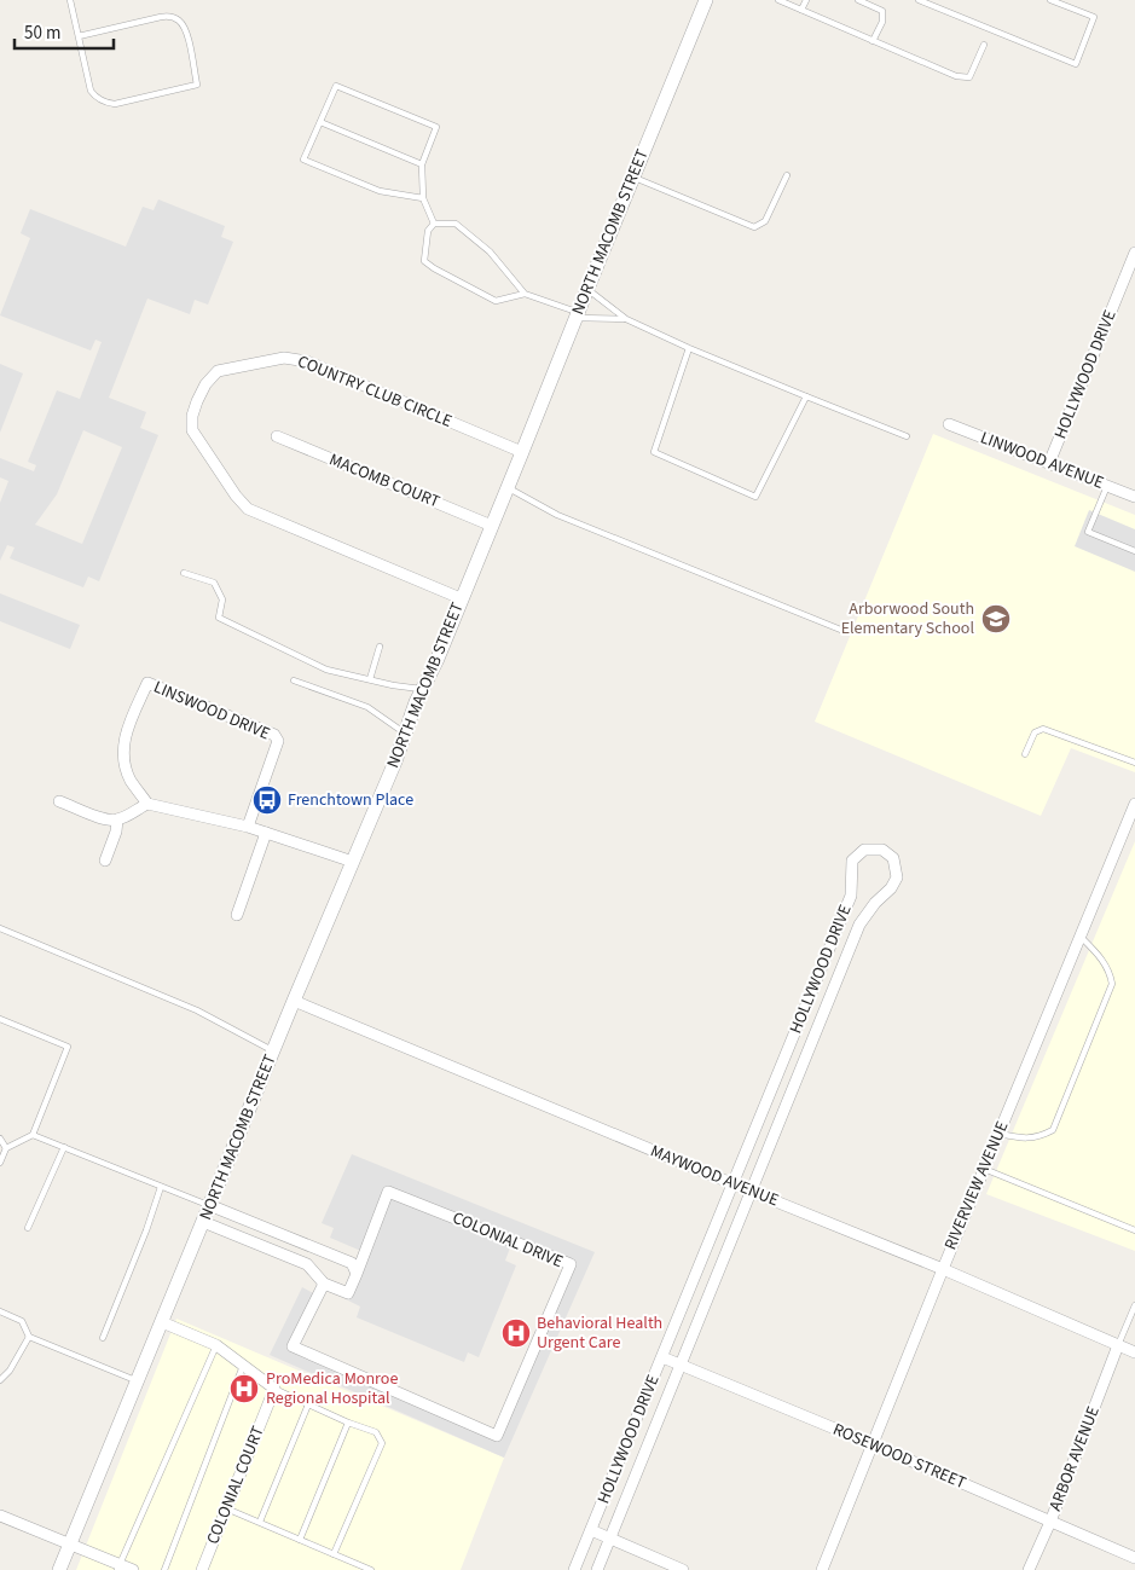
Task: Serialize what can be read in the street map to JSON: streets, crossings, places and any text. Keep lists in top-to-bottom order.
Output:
{
  "streets": {
    "street": [
      "NORTH MACOMB STREET",
      "HOLLYWOOD DRIVE",
      "COUNTRY CLUB CIRCLE",
      "LINWOOD AVENUE",
      "MACOMB COURT",
      "LINSWOOD DRIVE",
      "MAYWOOD AVENUE",
      "RIVERVIEW AVENUE",
      "COLONIAL DRIVE",
      "ROSEWOOD STREET",
      "ARBOR AVENUE",
      "COLONIAL COURT"
    ]
  },
  "crossings": [
    ["NORTH MACOMB STREET", "COUNTRY CLUB CIRCLE"],
    ["NORTH MACOMB STREET", "MACOMB COURT"],
    ["NORTH MACOMB STREET", "MAYWOOD AVENUE"],
    ["HOLLYWOOD DRIVE", "LINWOOD AVENUE"],
    ["HOLLYWOOD DRIVE", "MAYWOOD AVENUE"],
    ["HOLLYWOOD DRIVE", "ROSEWOOD STREET"],
    ["MAYWOOD AVENUE", "RIVERVIEW AVENUE"],
    ["MAYWOOD AVENUE", "ARBOR AVENUE"],
    ["RIVERVIEW AVENUE", "ROSEWOOD STREET"],
    ["ROSEWOOD STREET", "ARBOR AVENUE"]
  ],
  "places": {
    "school or university": ["Arborwood South Elementary School"],
    "bus stop": ["Frenchtown Place"],
    "hospital": ["Behavioral Health Urgent Care", "ProMedica Monroe Regional Hospital"]
  },
  "scale_bar": "50 m"
}
